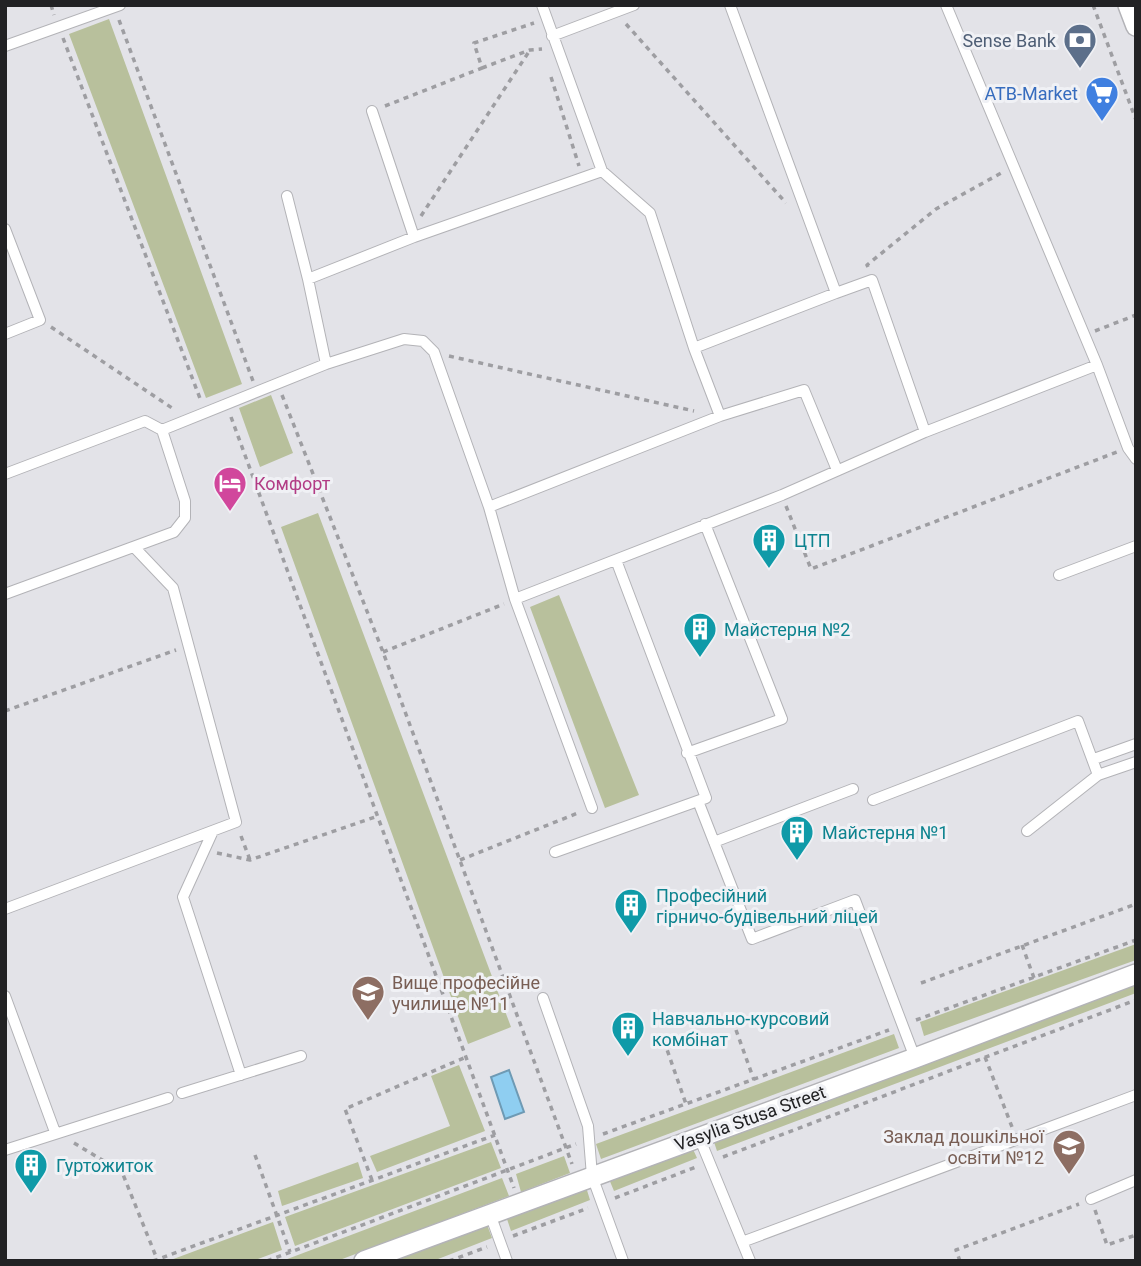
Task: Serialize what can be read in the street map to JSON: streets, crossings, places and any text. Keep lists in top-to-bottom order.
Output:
{
  "streets": {
    "street": ["Vasylia Stusa Street"]
  },
  "places": {
    "bank": ["Sense Bank"],
    "supermarket": ["ATB-Market"],
    "hotel": ["Комфорт"],
    "building": [
      "ЦТП",
      "Майстерня №2",
      "Майстерня №1",
      "Професійний гірничо-будівельний ліцей",
      "Навчально-курсовий комбінат",
      "Гуртожиток"
    ],
    "school or university": ["Вище професійне училище №11", "Заклад дошкільної освіти №12"]
  }
}
